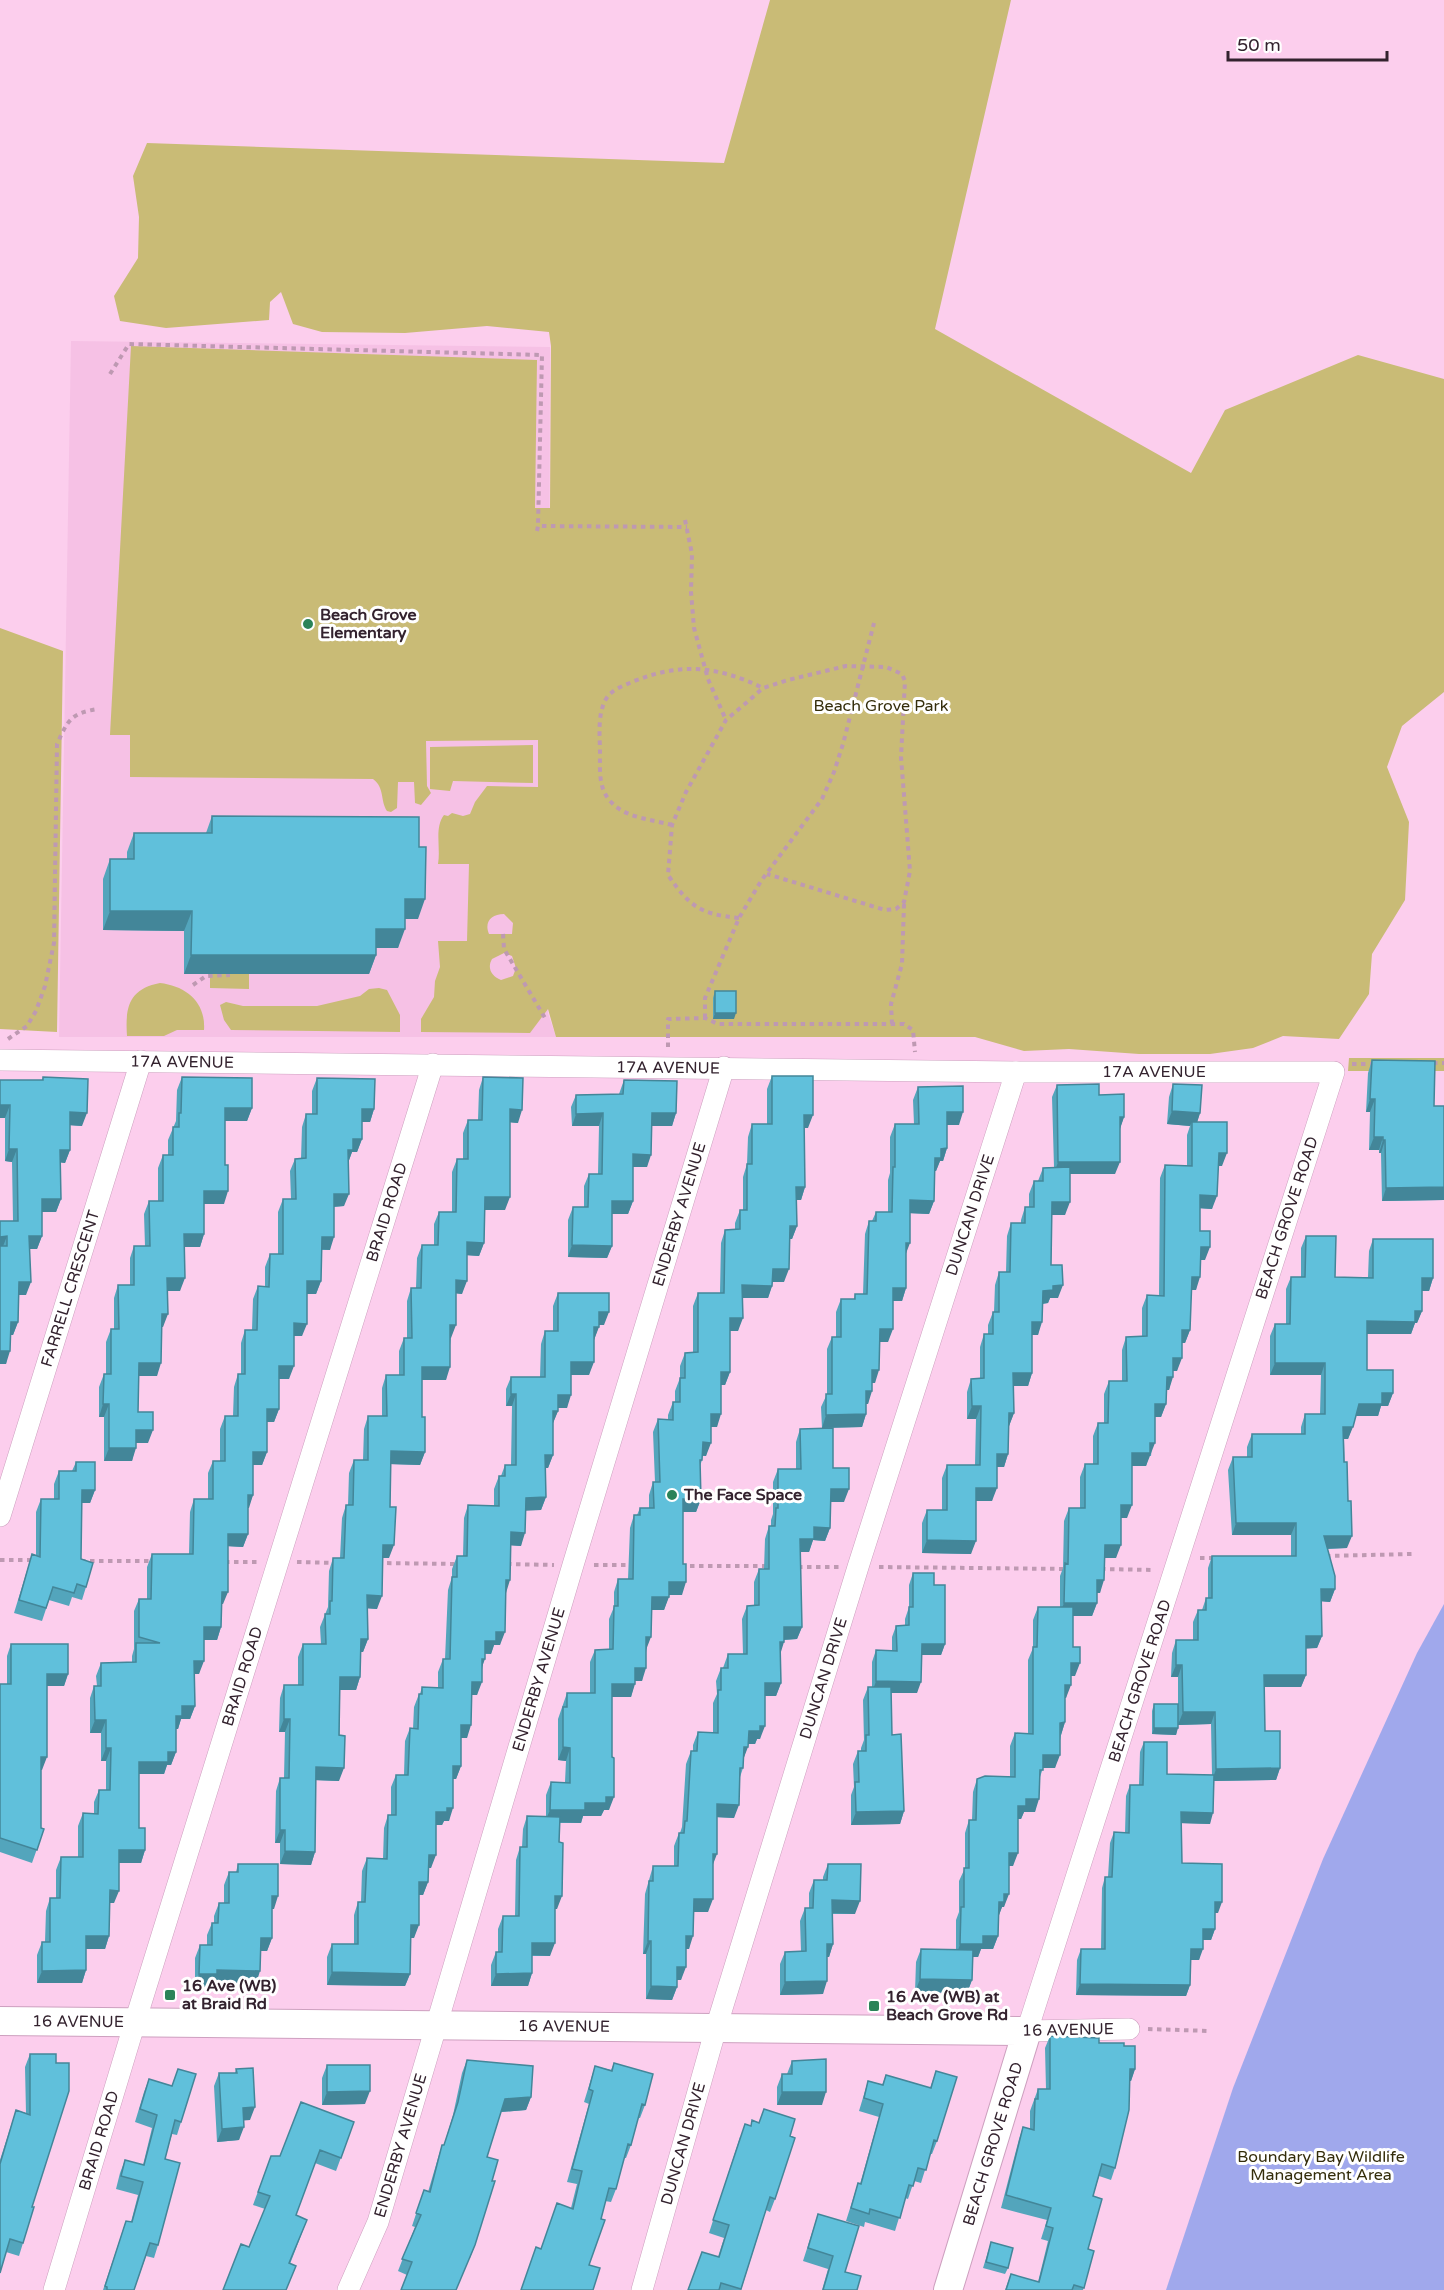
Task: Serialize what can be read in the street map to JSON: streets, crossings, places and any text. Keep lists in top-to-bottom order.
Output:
{
  "streets": {
    "street": [
      "17A AVENUE",
      "BRAID ROAD",
      "ENDERBY AVENUE",
      "DUNCAN DRIVE",
      "BEACH GROVE ROAD",
      "FARRELL CRESCENT",
      "16 AVENUE"
    ]
  },
  "crossings": [
    ["17A AVENUE", "BRAID ROAD"],
    ["17A AVENUE", "ENDERBY AVENUE"],
    ["17A AVENUE", "DUNCAN DRIVE"],
    ["17A AVENUE", "BEACH GROVE ROAD"],
    ["17A AVENUE", "FARRELL CRESCENT"],
    ["BRAID ROAD", "16 AVENUE"],
    ["ENDERBY AVENUE", "16 AVENUE"],
    ["DUNCAN DRIVE", "16 AVENUE"],
    ["BEACH GROVE ROAD", "16 AVENUE"]
  ],
  "parks": ["Beach Grove Park", "Boundary Bay Wildlife Management Area"],
  "places": {
    "other": ["Beach Grove Elementary", "The Face Space"],
    "transit": ["16 Ave (WB) at Braid Rd", "16 Ave (WB) at Beach Grove Rd"]
  },
  "scale_bar": "50 m"
}
